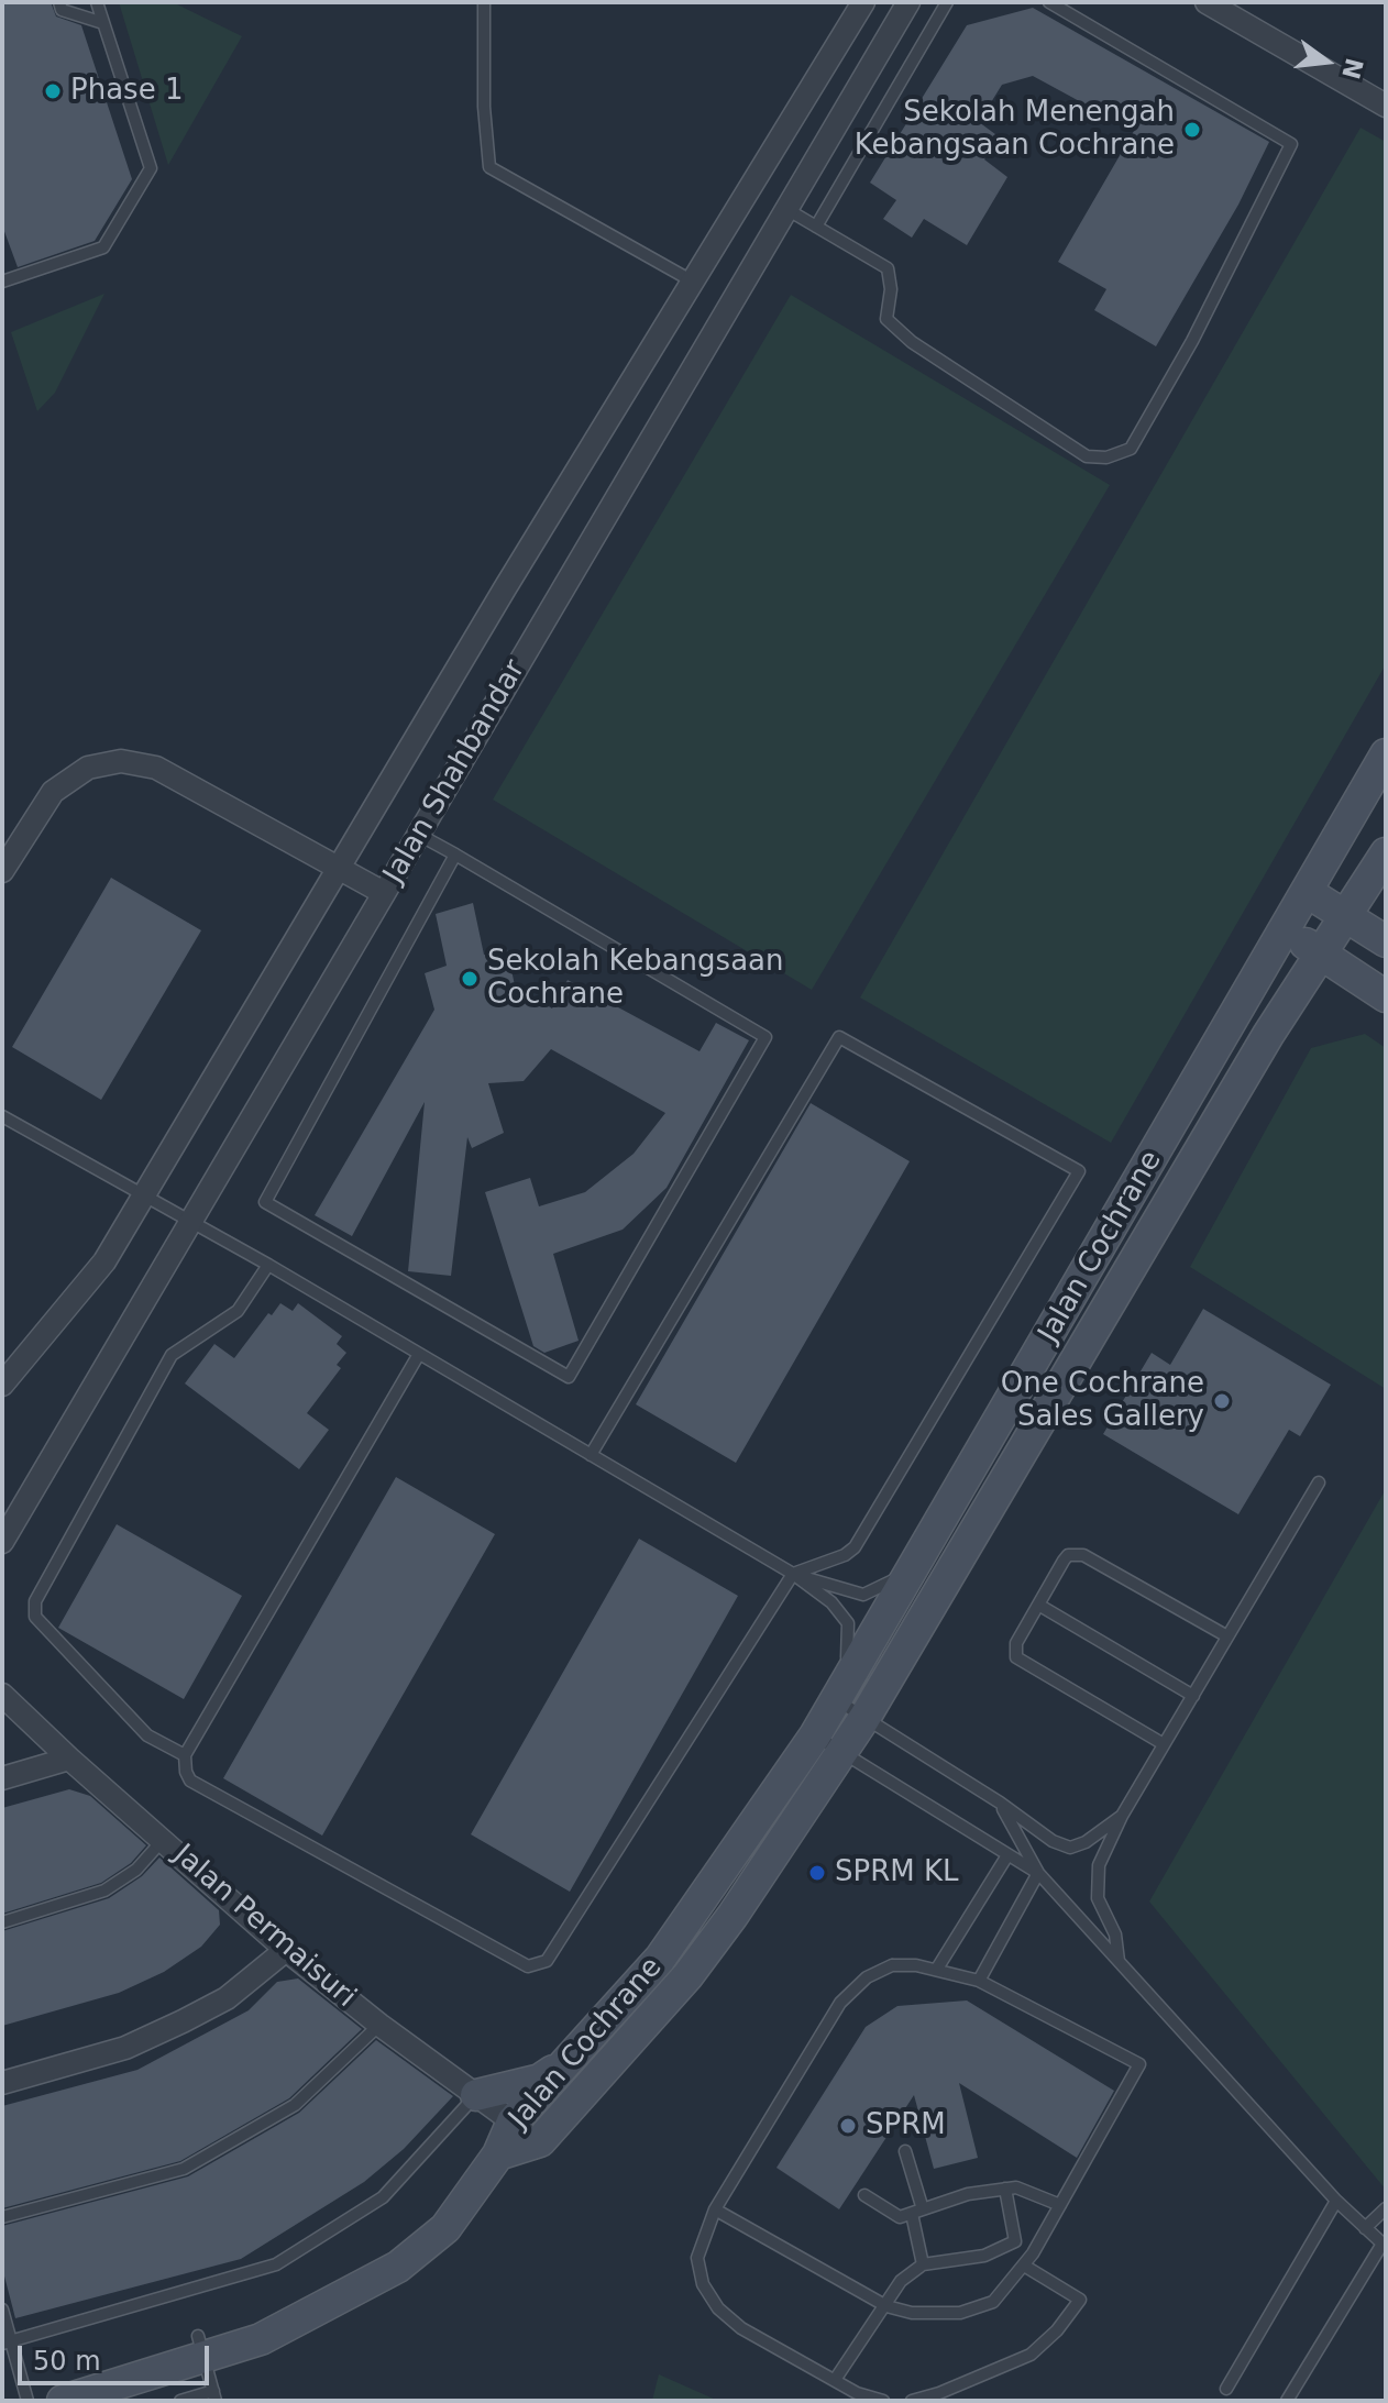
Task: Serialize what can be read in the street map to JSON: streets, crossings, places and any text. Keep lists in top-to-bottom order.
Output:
{
  "streets": {
    "street": ["Jalan Shahbandar", "Jalan Cochrane", "Jalan Permaisuri"]
  },
  "crossings": [
    ["Jalan Cochrane", "Jalan Permaisuri"]
  ],
  "places": [
    "Phase 1",
    "Sekolah Menengah Kebangsaan Cochrane",
    "Sekolah Kebangsaan Cochrane",
    "One Cochrane Sales Gallery",
    "SPRM KL",
    "SPRM"
  ],
  "scale_bar": "50 m",
  "north": "right"
}
